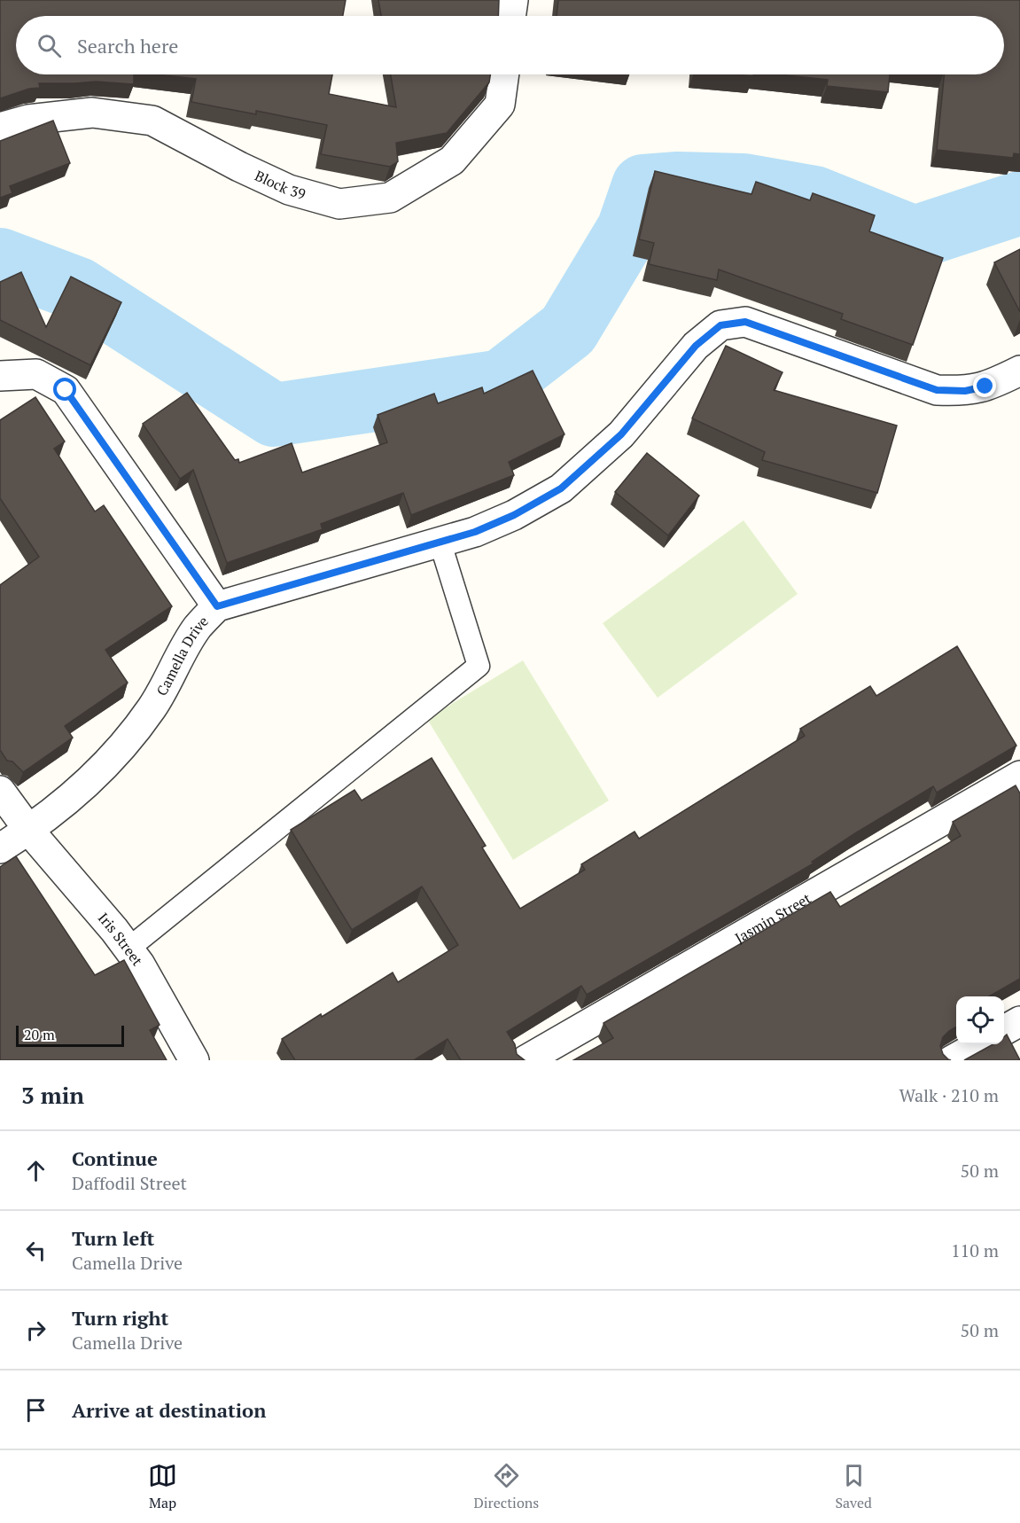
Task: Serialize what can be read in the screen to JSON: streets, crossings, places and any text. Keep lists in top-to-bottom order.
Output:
{
  "streets": {
    "street": [
      "Block 39",
      "Camella Drive",
      "Jasmin Street",
      "Iris Street"
    ]
  },
  "crossings": [
    ["Camella Drive", "Iris Street"]
  ],
  "scale_bar": "20 m",
  "page": {
    "search": "Search here",
    "scale": "20 m",
    "heading": ["3 min", "Walk · 210 m"],
    "list": [
      ["Continue", "Daffodil Street", "50 m"],
      ["Turn left", "Camella Drive", "110 m"],
      ["Turn right", "Camella Drive", "50 m"],
      "Arrive at destination"
    ],
    "nav": ["Map", "Directions", "Saved"]
  }
}
